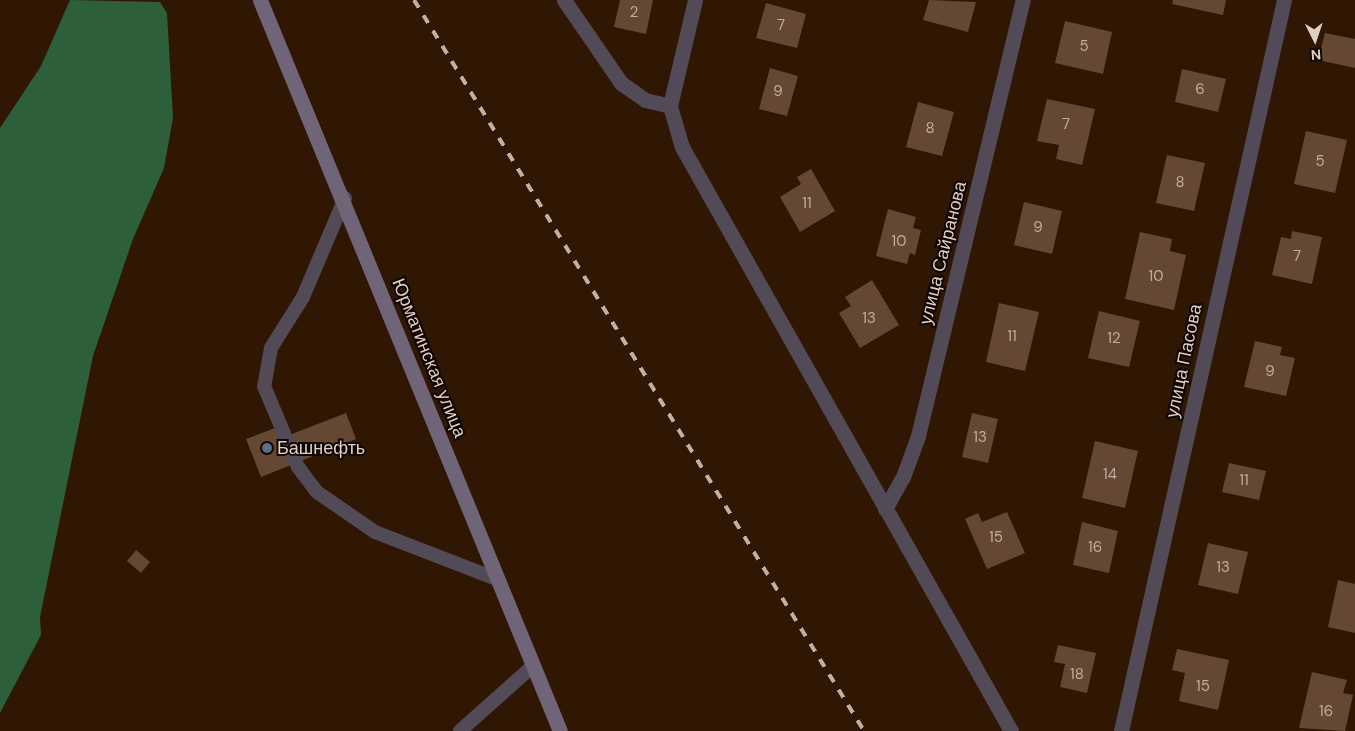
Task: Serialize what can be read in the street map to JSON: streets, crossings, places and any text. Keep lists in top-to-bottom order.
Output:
{
  "streets": {
    "main road": ["Юрматинская улица"],
    "street": ["улица Сайранова", "улица Пасова"]
  },
  "places": ["Башнефть"],
  "house_numbers": [
    "2",
    "7",
    "5",
    "6",
    "9",
    "7",
    "8",
    "5",
    "8",
    "11",
    "9",
    "10",
    "7",
    "10",
    "13",
    "11",
    "12",
    "9",
    "13",
    "14",
    "11",
    "15",
    "16",
    "13",
    "18",
    "15",
    "16"
  ],
  "north": "bottom"
}
